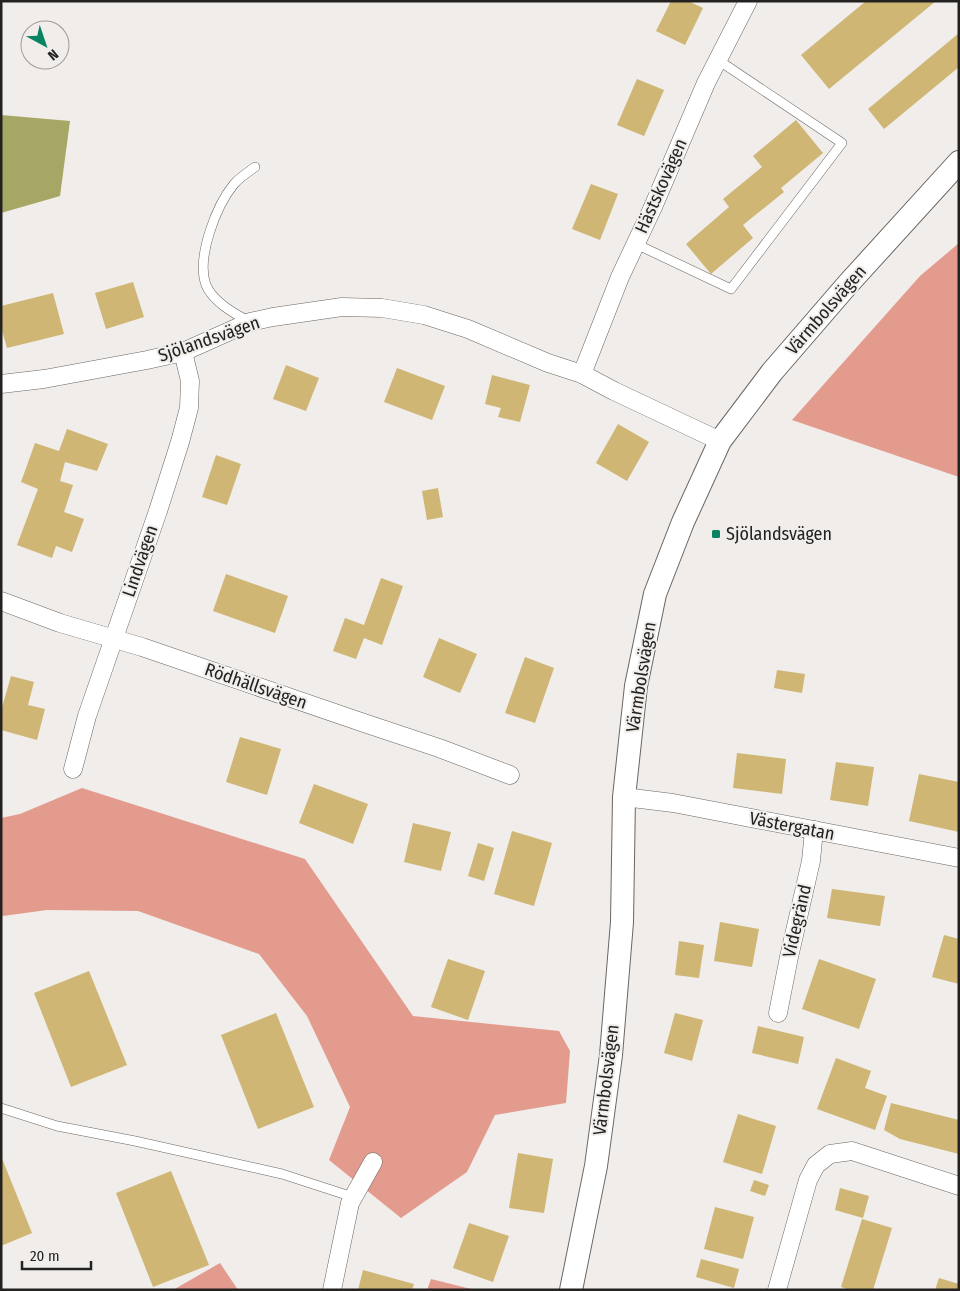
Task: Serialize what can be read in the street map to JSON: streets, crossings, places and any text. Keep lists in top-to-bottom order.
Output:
{
  "streets": {
    "street": [
      "Hästskovägen",
      "Värmbolsvägen",
      "Sjölandsvägen",
      "Lindvägen",
      "Rödhällsvägen",
      "Västergatan",
      "Videgränd"
    ]
  },
  "crossings": [
    ["Hästskovägen", "Sjölandsvägen"],
    ["Värmbolsvägen", "Sjölandsvägen"],
    ["Värmbolsvägen", "Västergatan"],
    ["Sjölandsvägen", "Lindvägen"],
    ["Lindvägen", "Rödhällsvägen"],
    ["Västergatan", "Videgränd"]
  ],
  "places": {
    "transit": ["Sjölandsvägen"]
  },
  "scale_bar": "20 m",
  "north": "bottom right"
}
